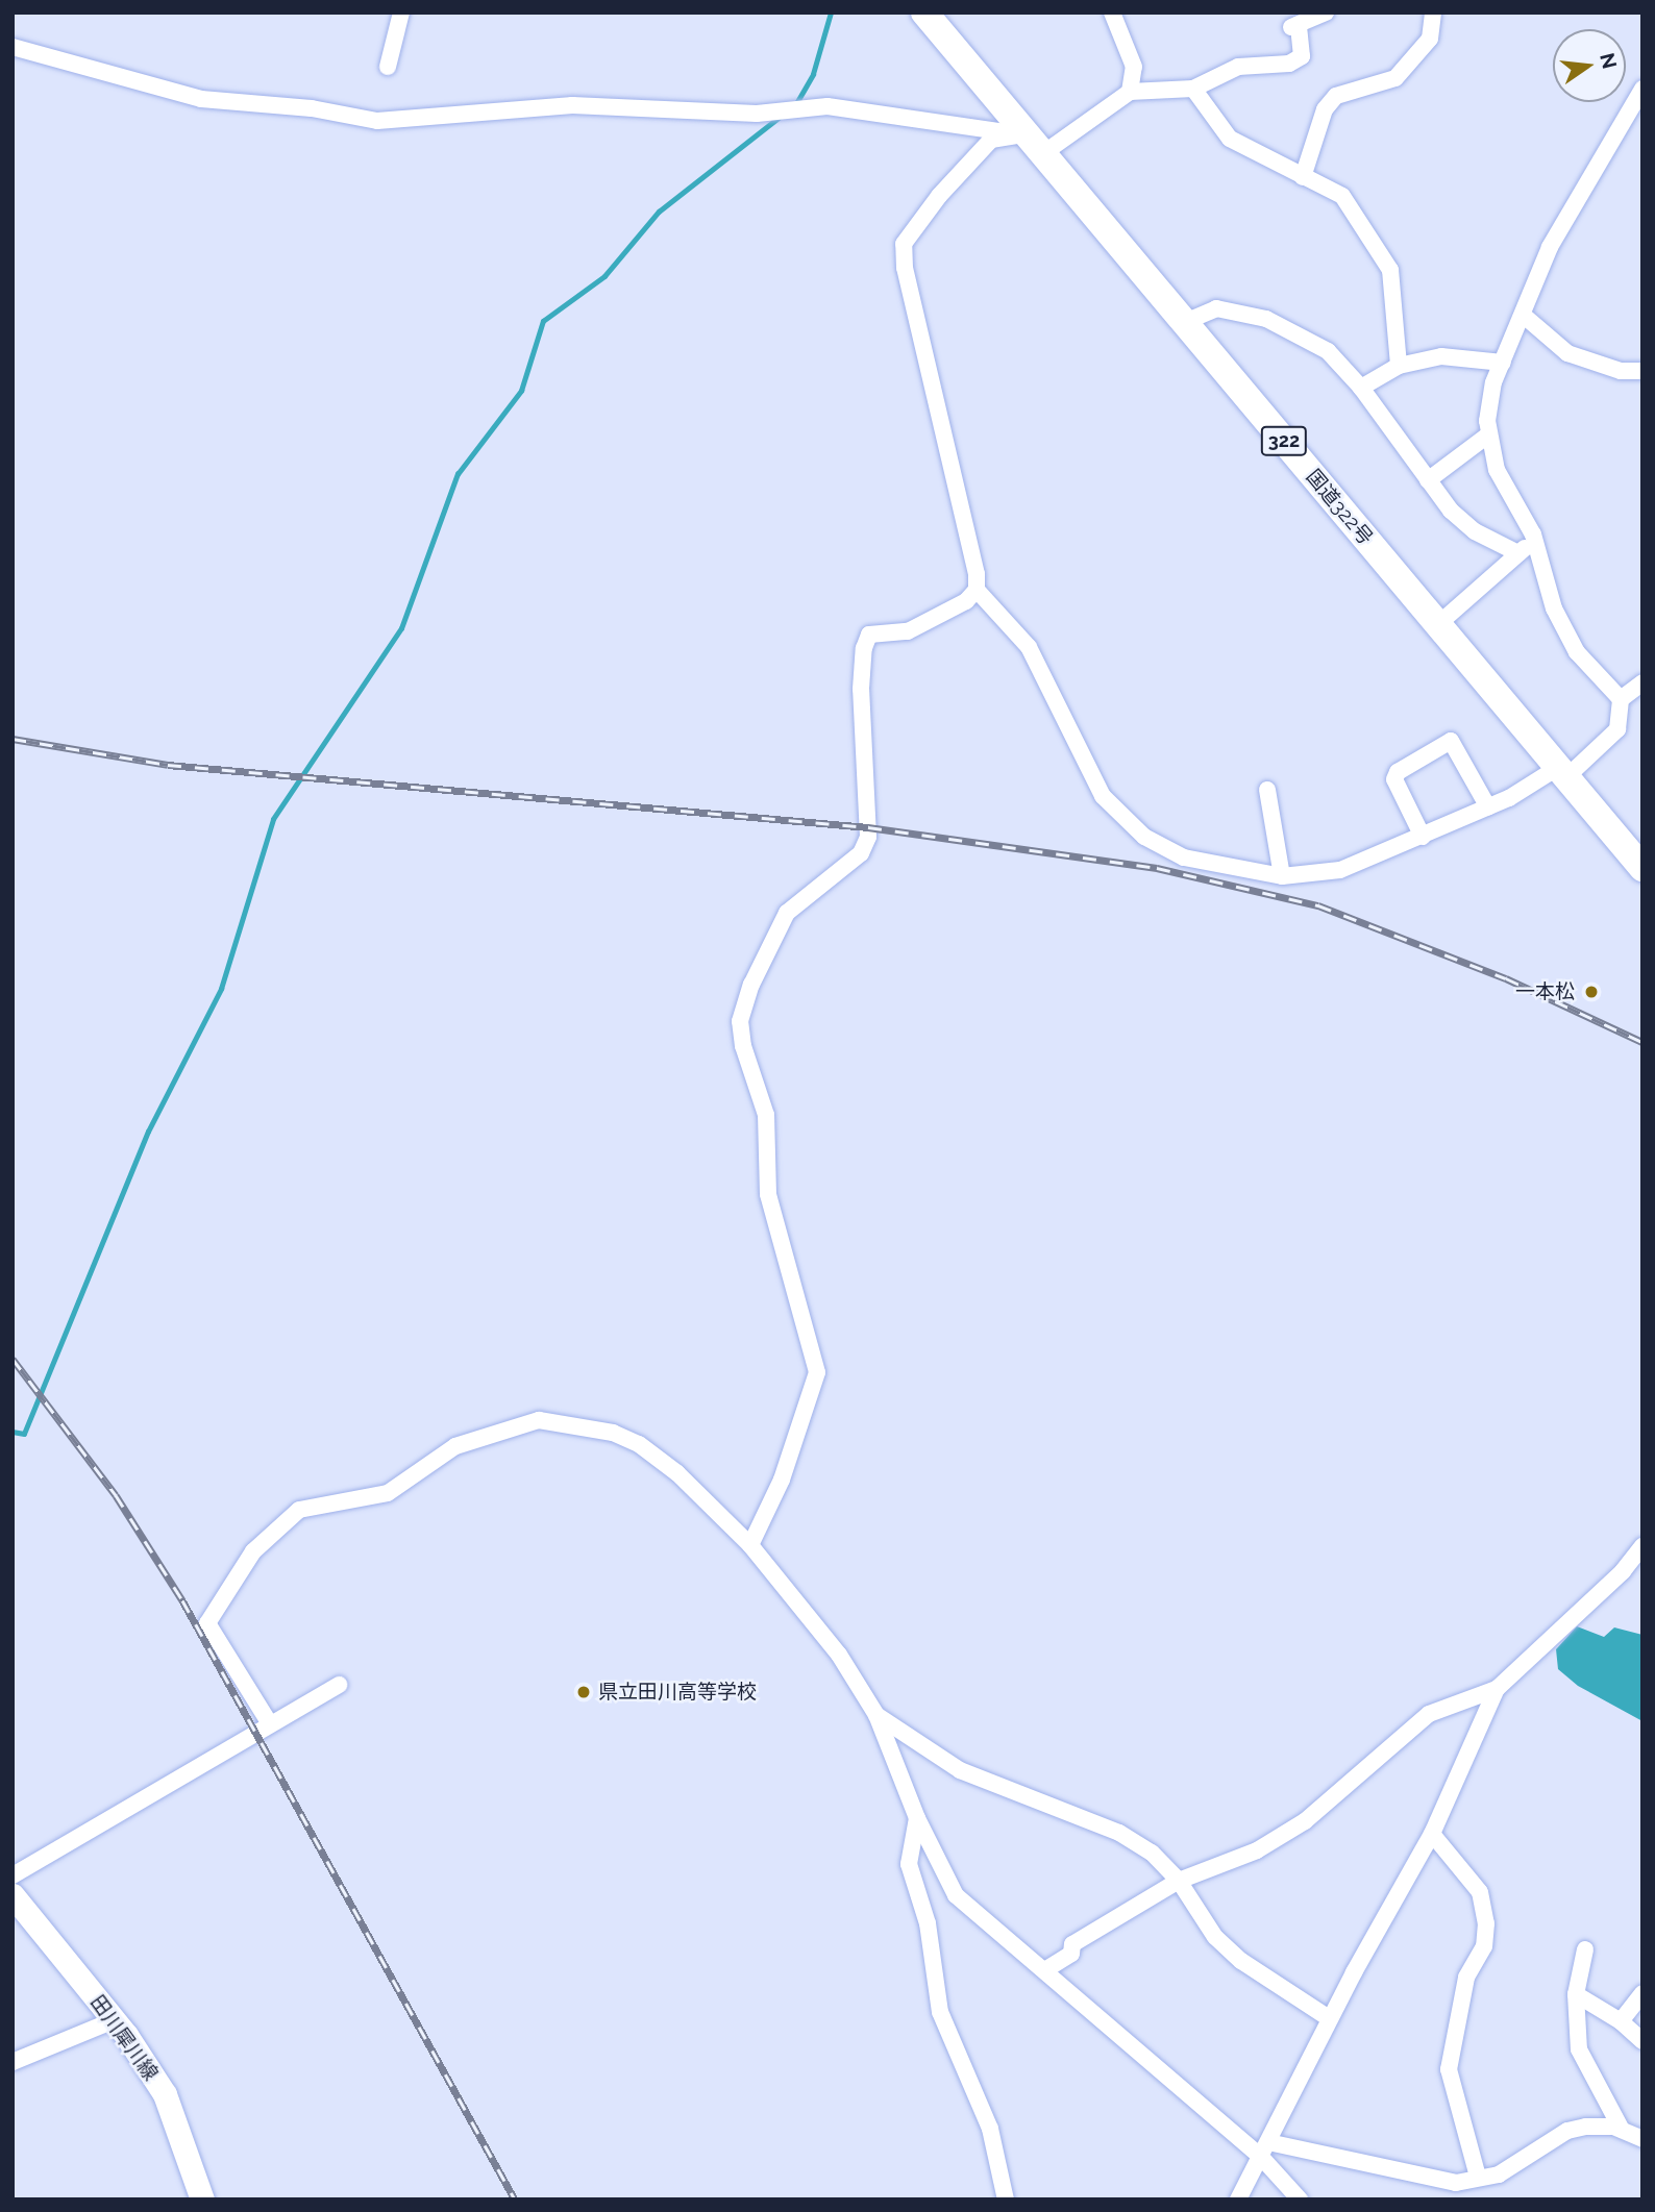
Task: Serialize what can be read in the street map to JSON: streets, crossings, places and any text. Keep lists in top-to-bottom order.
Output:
{
  "streets": {
    "highway": ["322", "国道322号"],
    "main road": ["田川犀川線"]
  },
  "places": ["一本松", "県立田川高等学校"],
  "north": "right"
}
